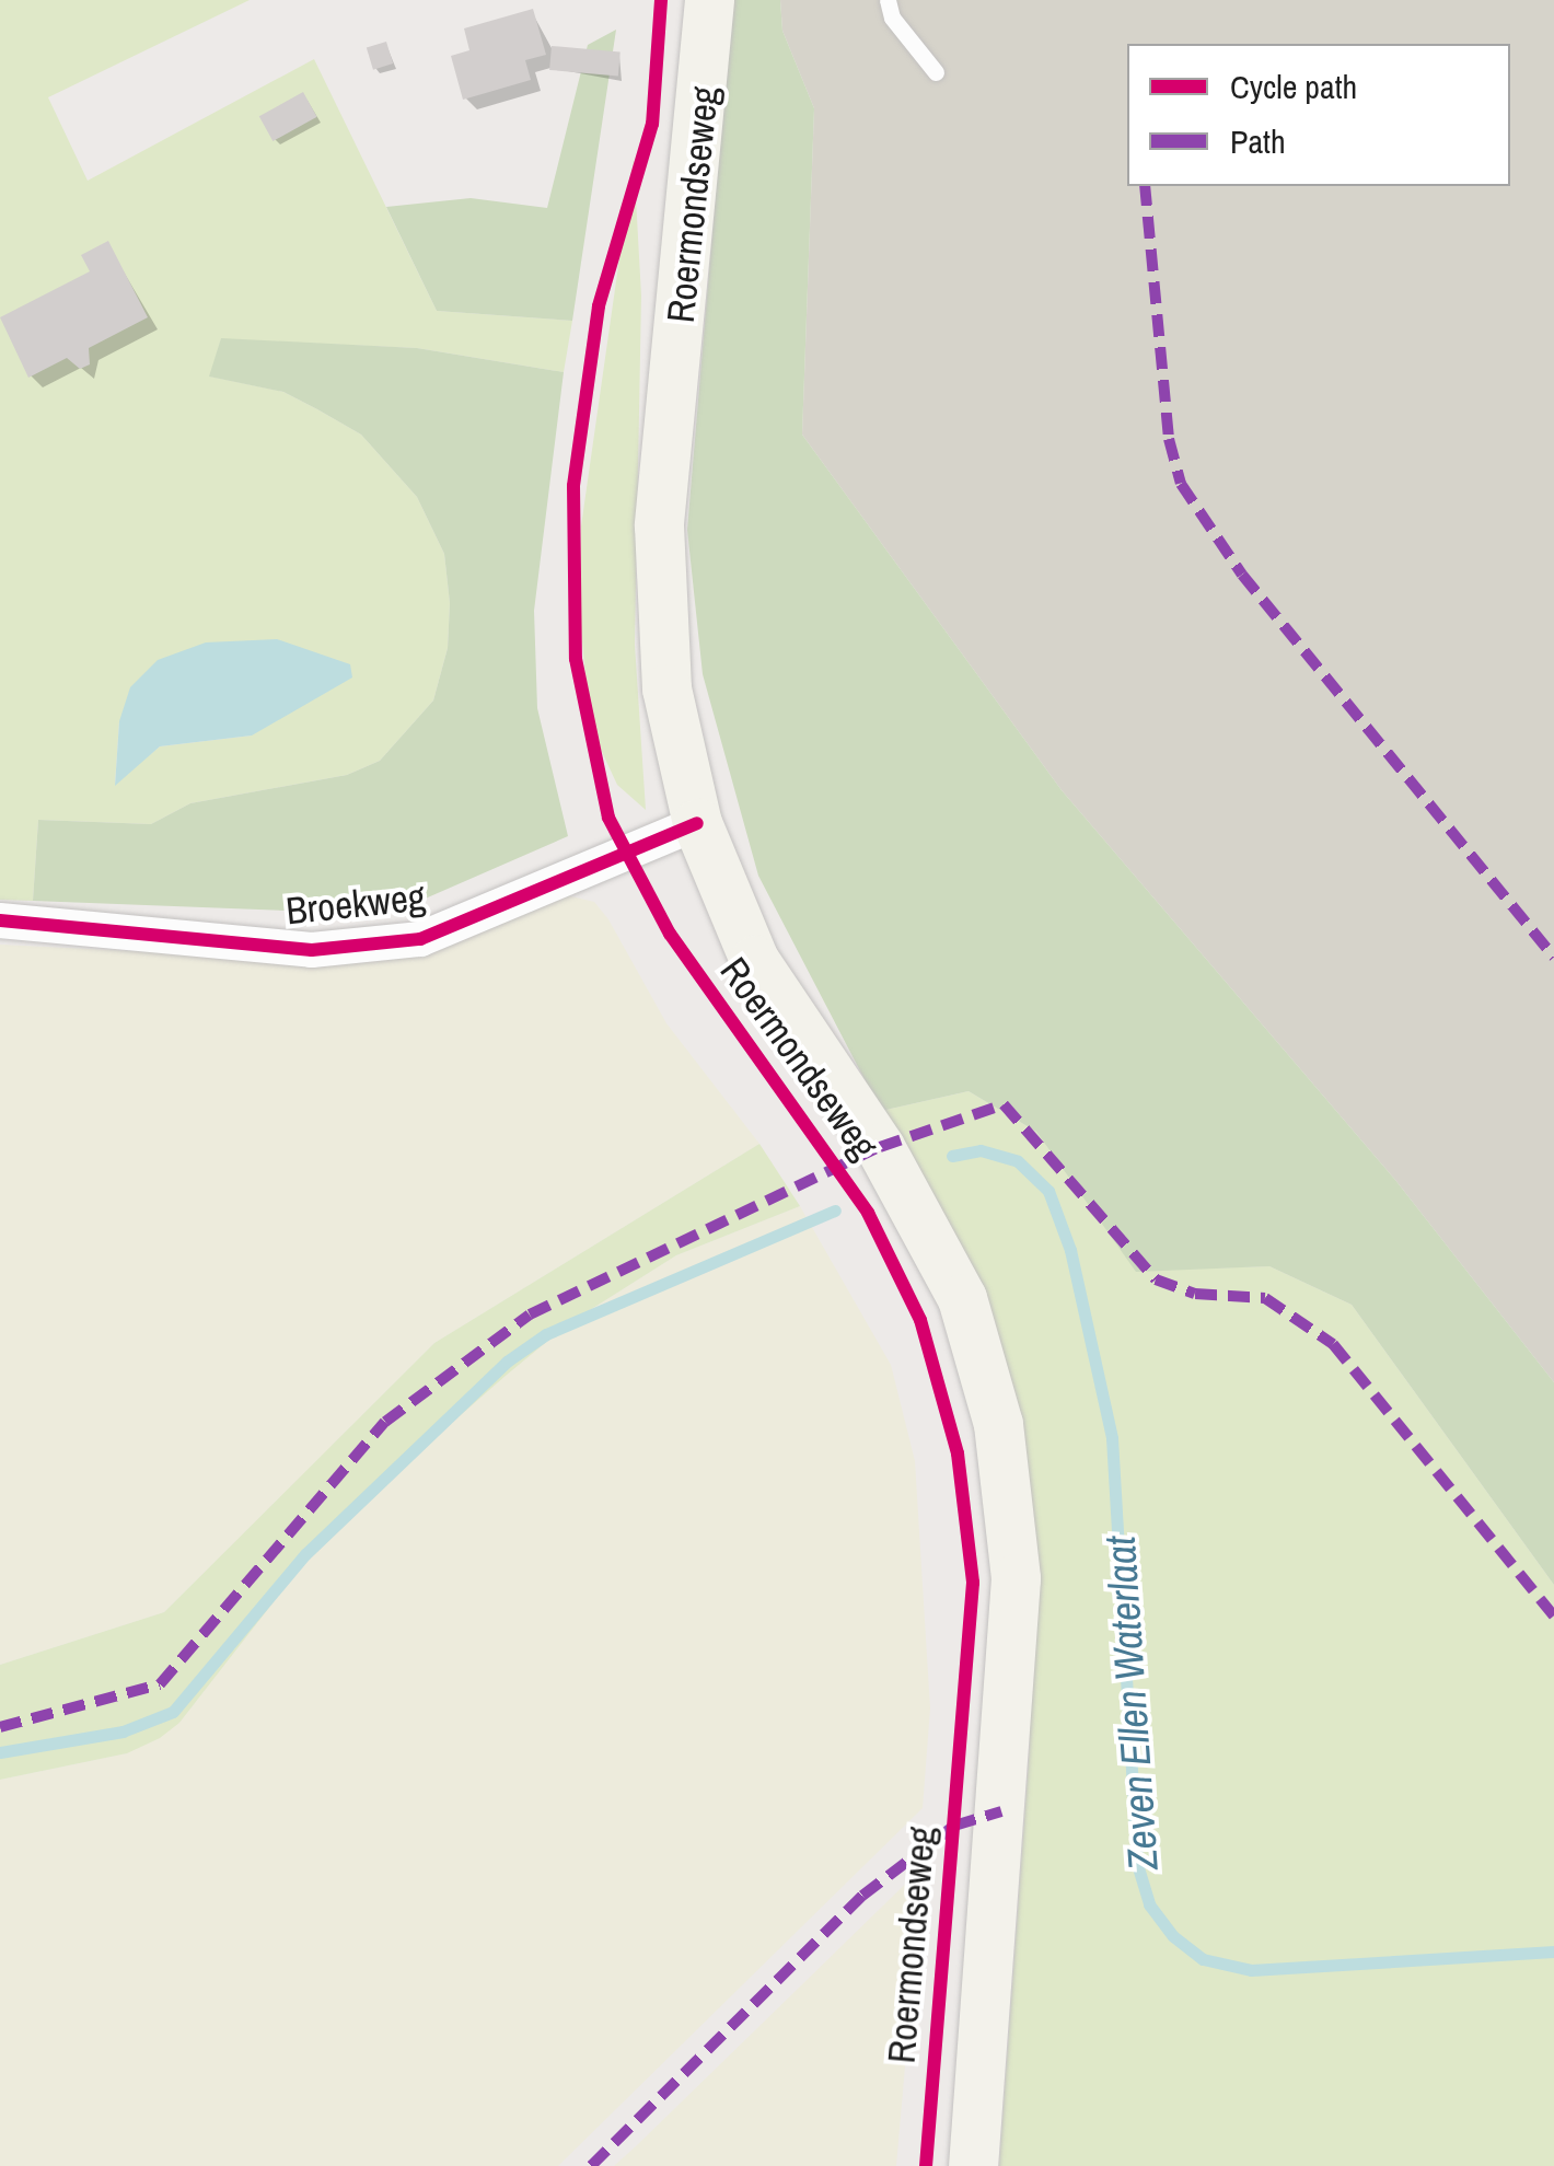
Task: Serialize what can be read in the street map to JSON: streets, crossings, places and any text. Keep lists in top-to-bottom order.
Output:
{
  "streets": {
    "main road": ["Roermondseweg"],
    "street": ["Broekweg"]
  },
  "crossings": [
    ["Roermondseweg", "Broekweg"]
  ],
  "water": ["Zeven Ellen Waterlaat"],
  "legend": ["Cycle path", "Path"]
}
